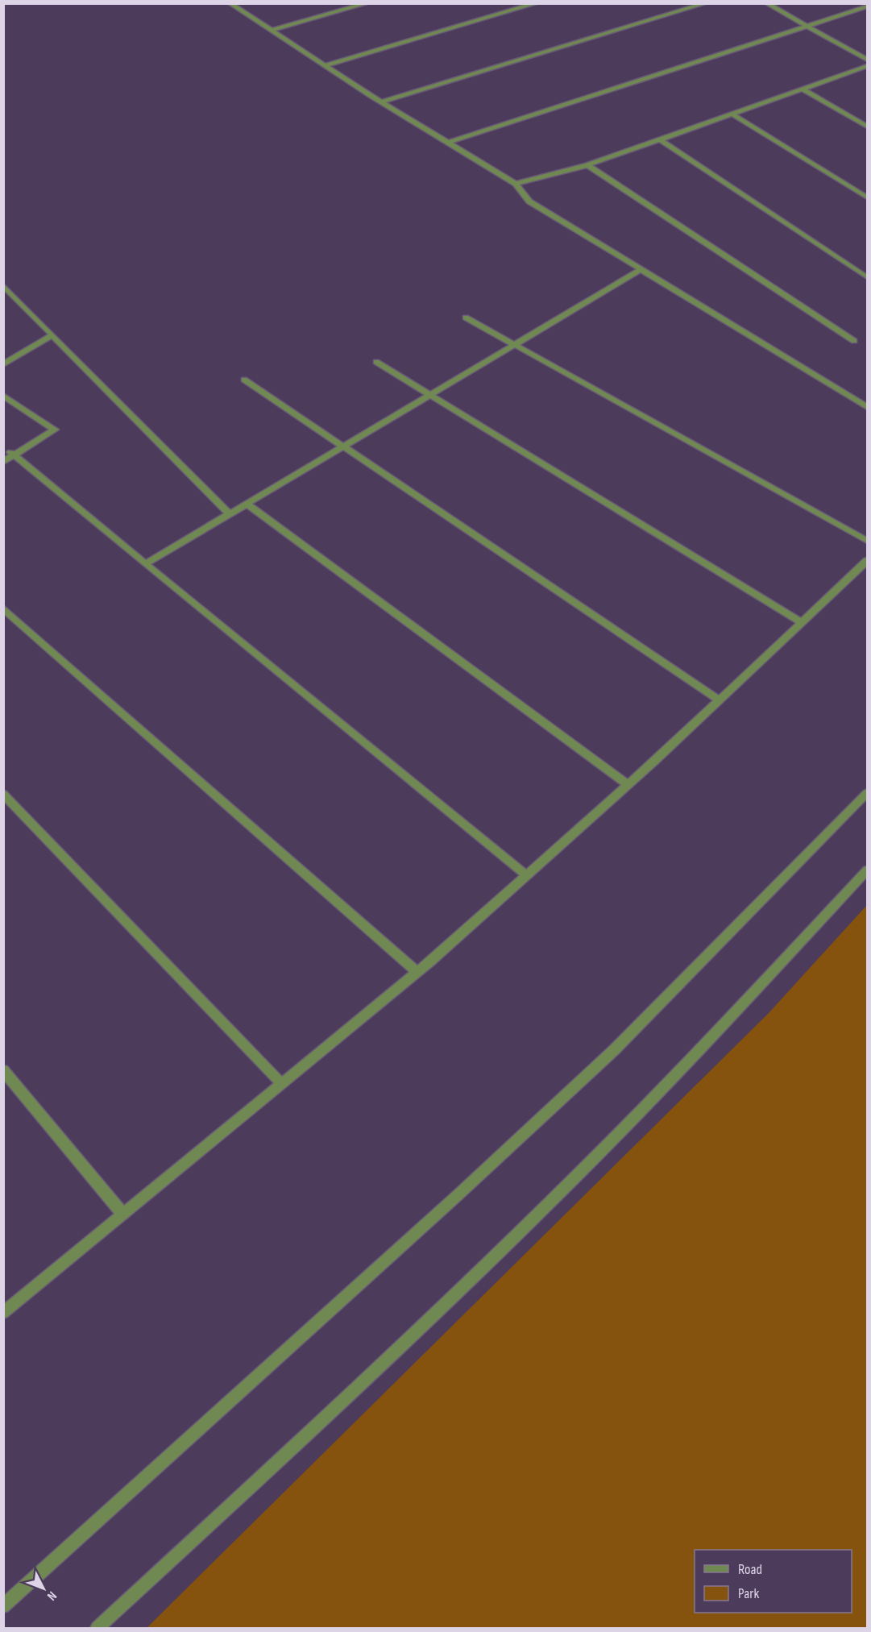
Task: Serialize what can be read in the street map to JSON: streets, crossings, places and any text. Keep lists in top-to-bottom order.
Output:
{
  "legend": ["Road", "Park"],
  "north": "bottom right"
}
